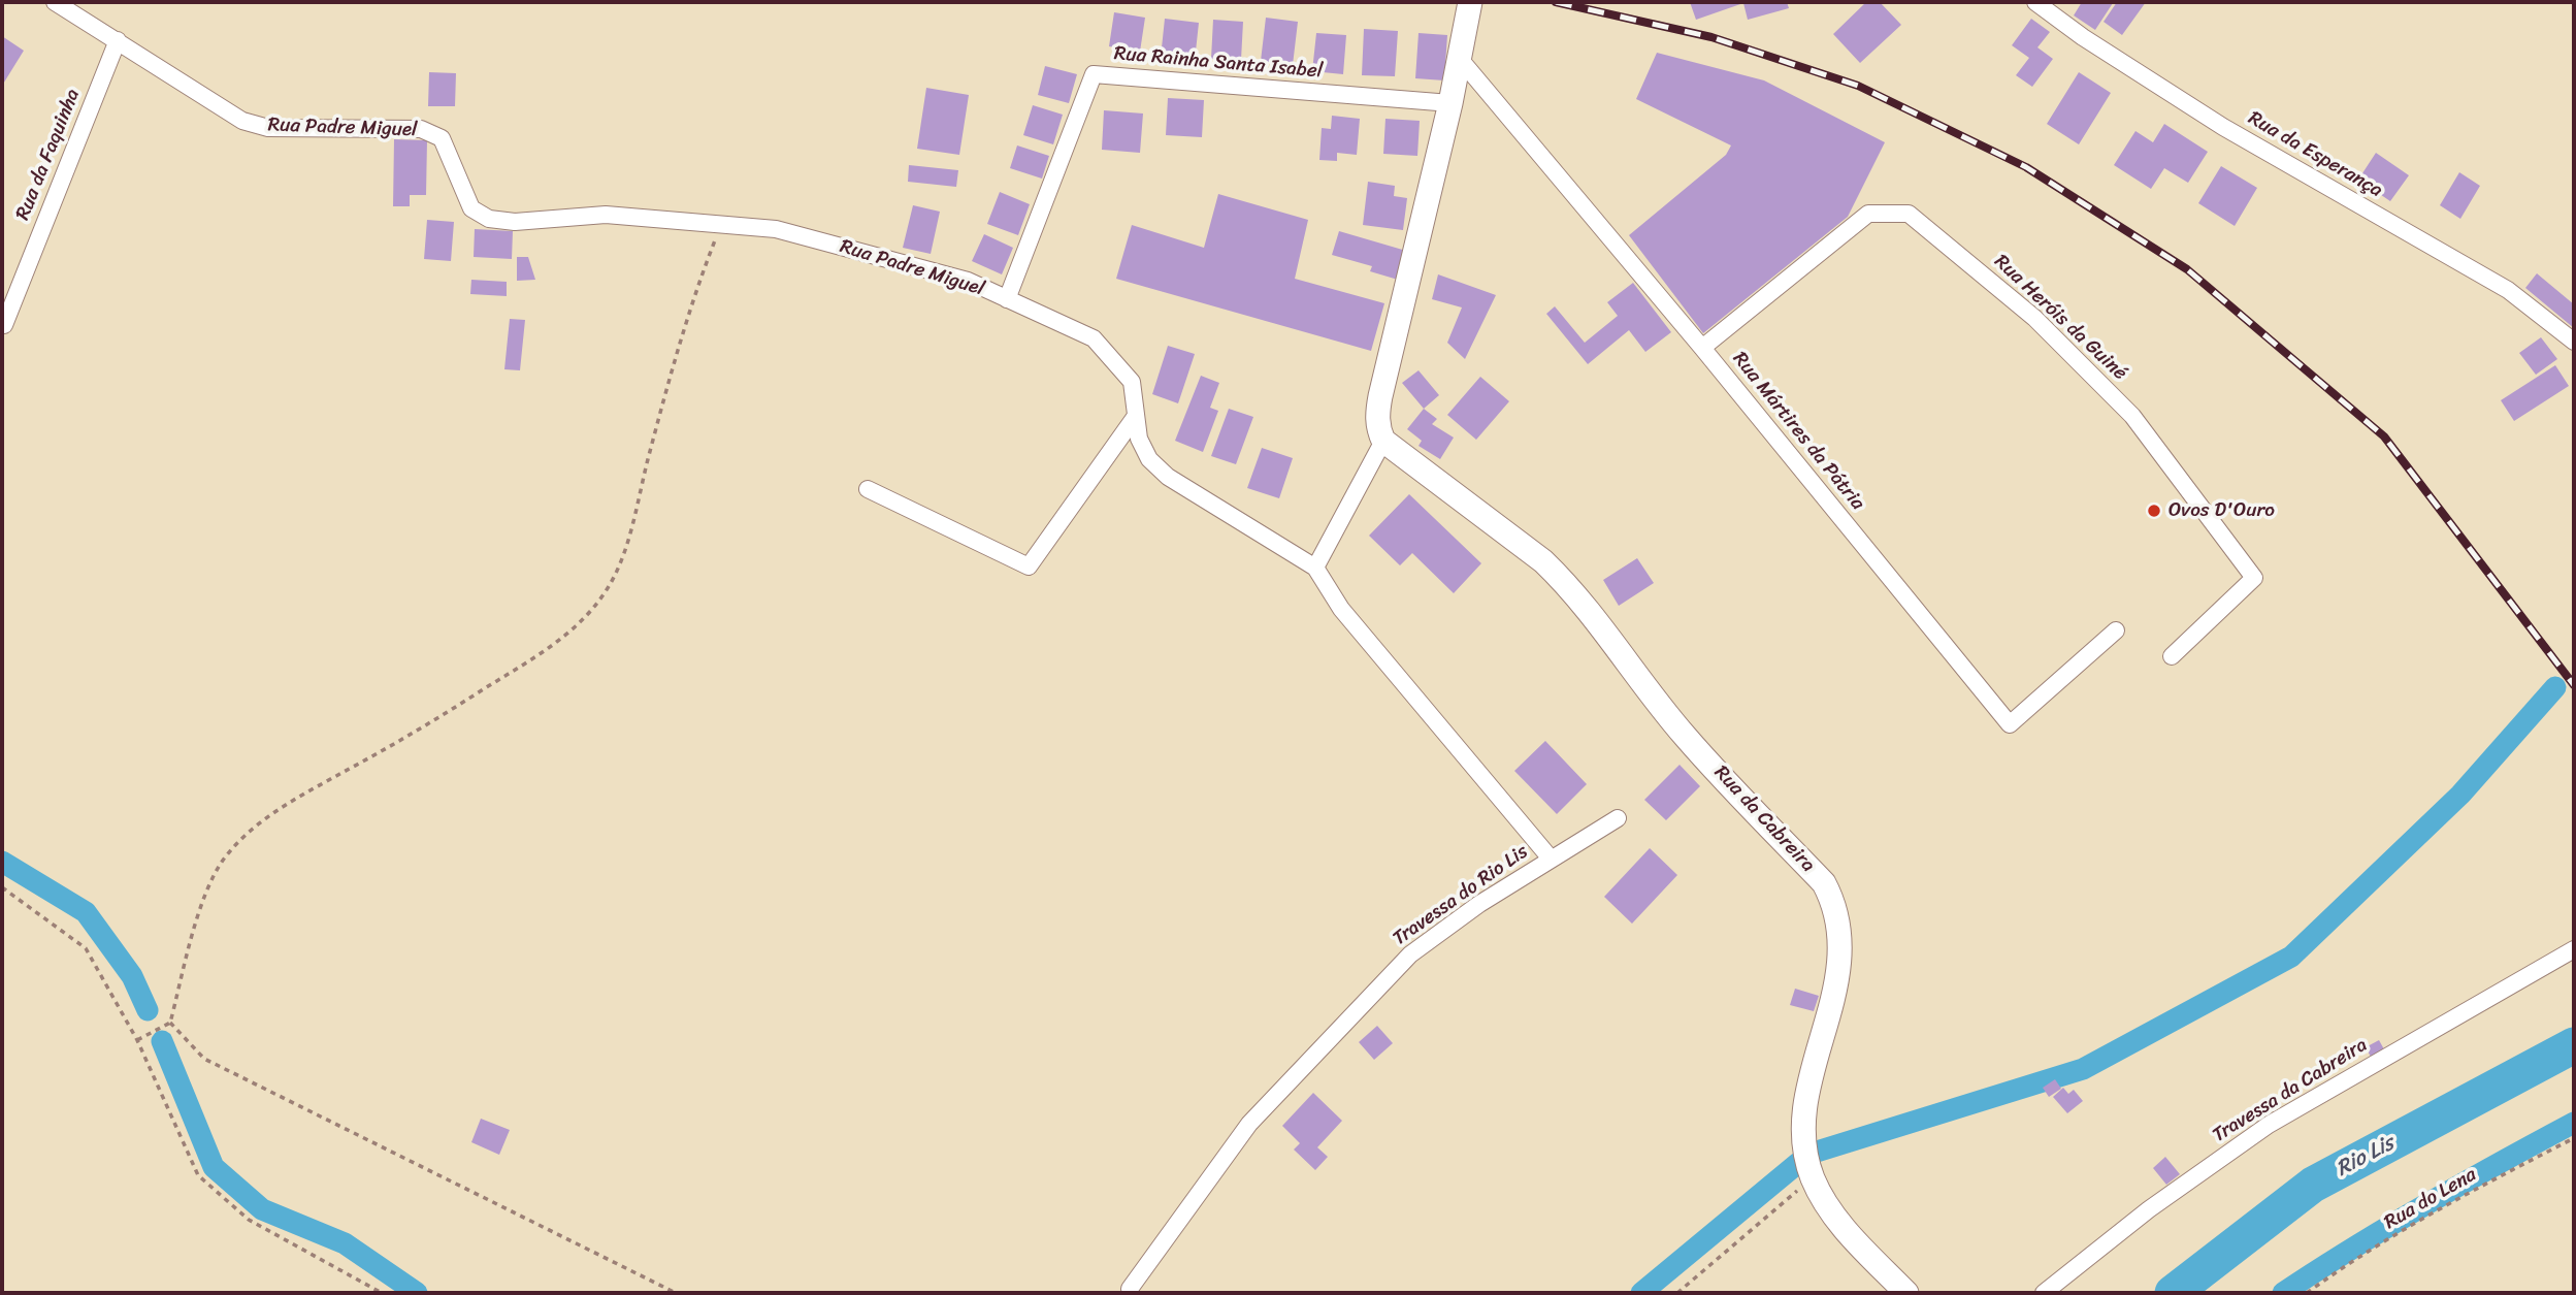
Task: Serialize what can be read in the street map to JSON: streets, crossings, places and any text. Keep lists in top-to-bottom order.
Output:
{
  "streets": {
    "main road": ["Rua da Cabreira"],
    "street": [
      "Rua Rainha Santa Isabel",
      "Rua Padre Miguel",
      "Rua da Faquinha",
      "Rua da Esperança",
      "Rua Heróis da Guiné",
      "Rua Mártires da Pátria",
      "Travessa do Rio Lis",
      "Travessa da Cabreira"
    ],
    "path": ["Rua do Lena"]
  },
  "crossings": [
    ["Rua Rainha Santa Isabel", "Rua Padre Miguel"],
    ["Rua Padre Miguel", "Rua da Faquinha"],
    ["Rua Padre Miguel", "Travessa do Rio Lis"],
    ["Rua Heróis da Guiné", "Rua Mártires da Pátria"]
  ],
  "water": ["Rio Lis"],
  "places": ["Ovos D'Ouro"]
}
